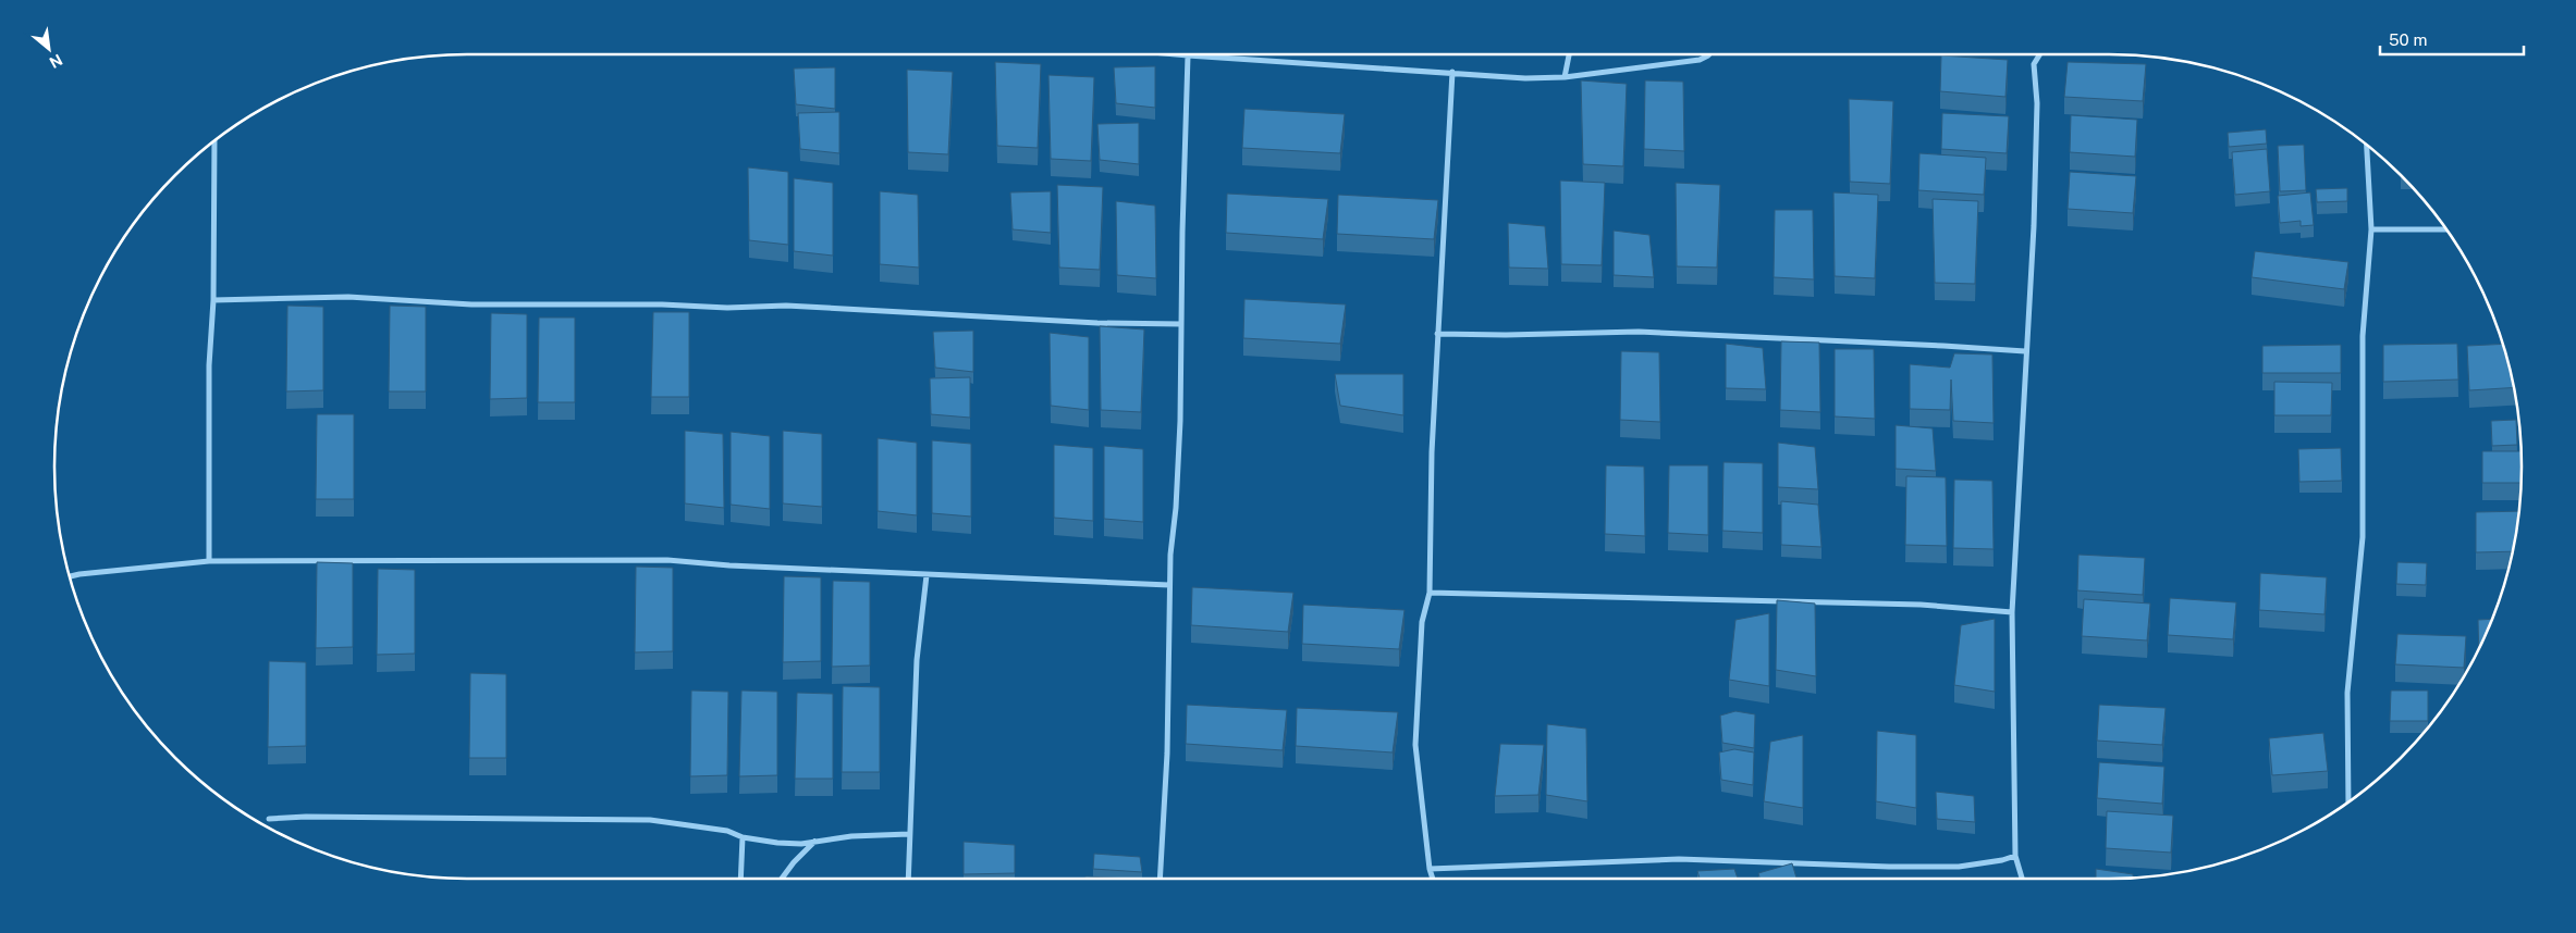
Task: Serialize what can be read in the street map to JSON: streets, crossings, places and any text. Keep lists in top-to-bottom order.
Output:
{
  "scale_bar": "50 m",
  "north": "bottom right"
}
